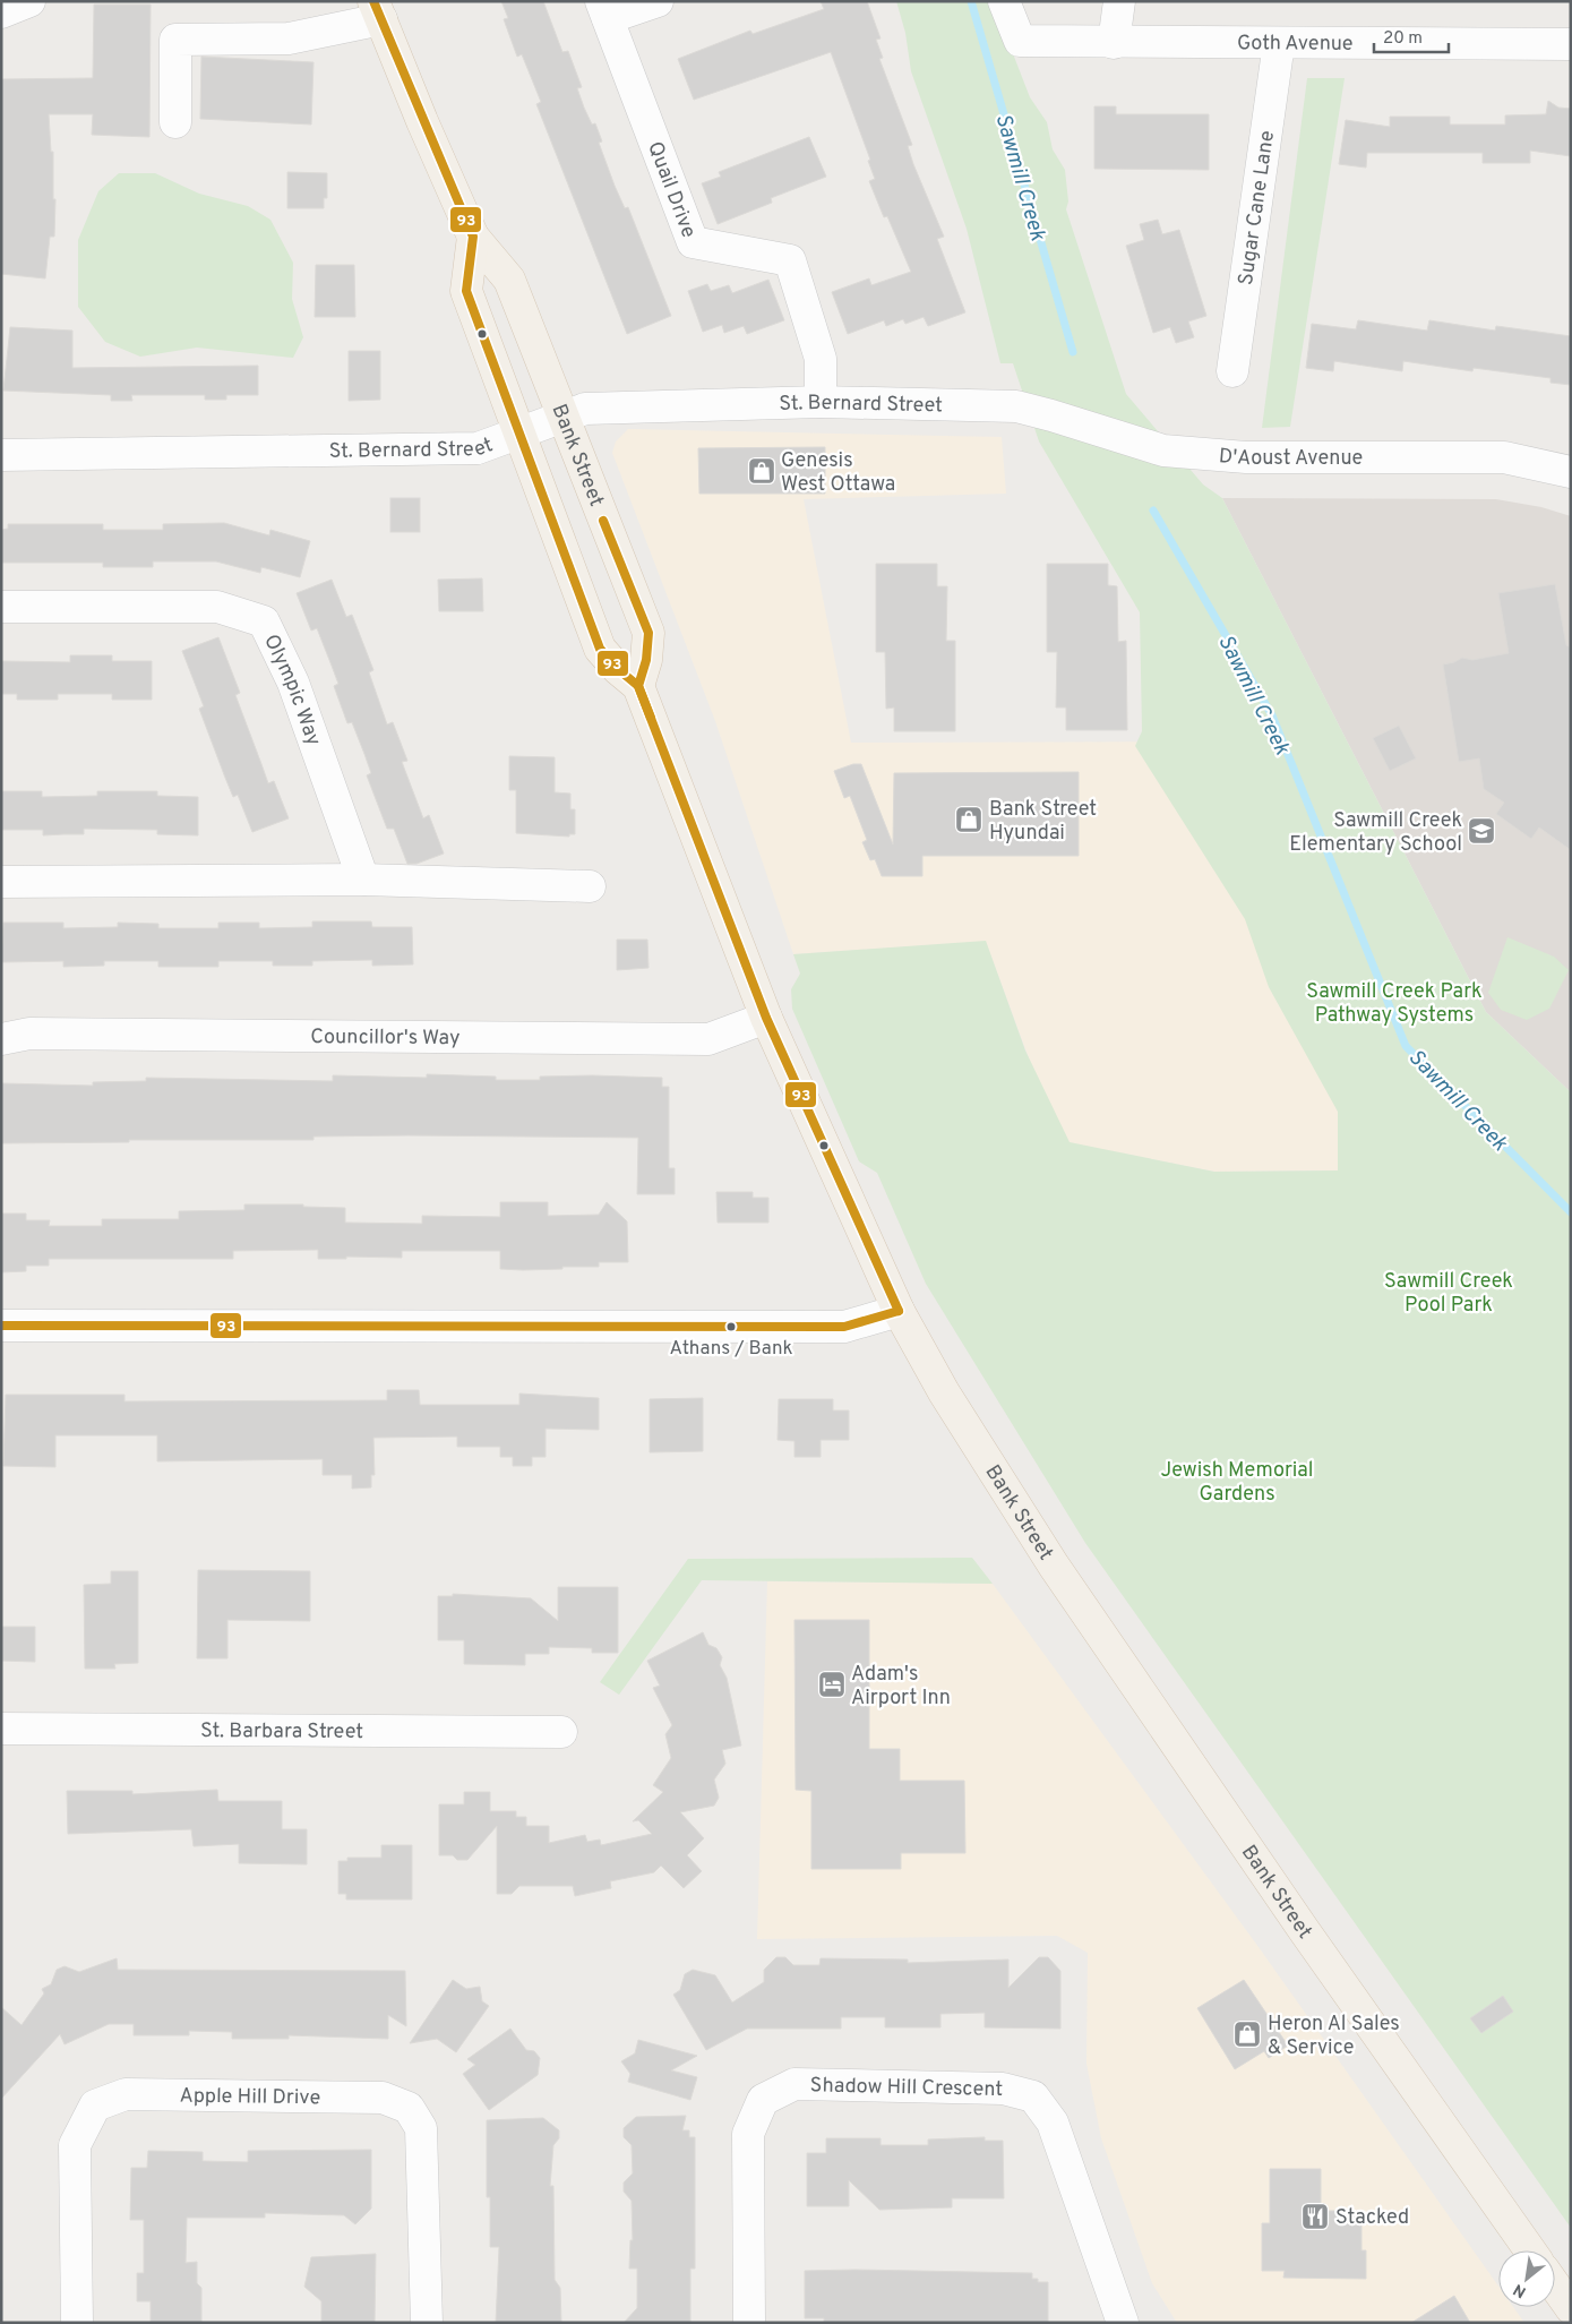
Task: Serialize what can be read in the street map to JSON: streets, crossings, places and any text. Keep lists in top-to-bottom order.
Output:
{
  "streets": {
    "main road": ["Bank Street"],
    "street": [
      "Goth Avenue",
      "Quail Drive",
      "Sugar Cane Lane",
      "St. Bernard Street",
      "D'Aoust Avenue",
      "Olympic Way",
      "Councillor's Way",
      "St. Barbara Street",
      "Shadow Hill Crescent",
      "Apple Hill Drive"
    ]
  },
  "crossings": [
    ["Goth Avenue", "Sugar Cane Lane"],
    ["Quail Drive", "St. Bernard Street"],
    ["St. Bernard Street", "Bank Street"],
    ["St. Bernard Street", "D'Aoust Avenue"],
    ["Bank Street", "Councillor's Way"]
  ],
  "water": ["Sawmill Creek"],
  "parks": ["Sawmill Creek Park Pathway Systems", "Sawmill Creek Pool Park", "Jewish Memorial Gardens"],
  "places": {
    "shop": ["Genesis West Ottawa", "Bank Street Hyundai", "Heron Al Sales & Service"],
    "school or university": ["Sawmill Creek Elementary School"],
    "other": ["Athans / Bank"],
    "hotel": ["Adam's Airport Inn"],
    "restaurant": ["Stacked"]
  },
  "lines": ["transit line 93"],
  "scale_bar": "20 m",
  "north": "bottom left"
}
